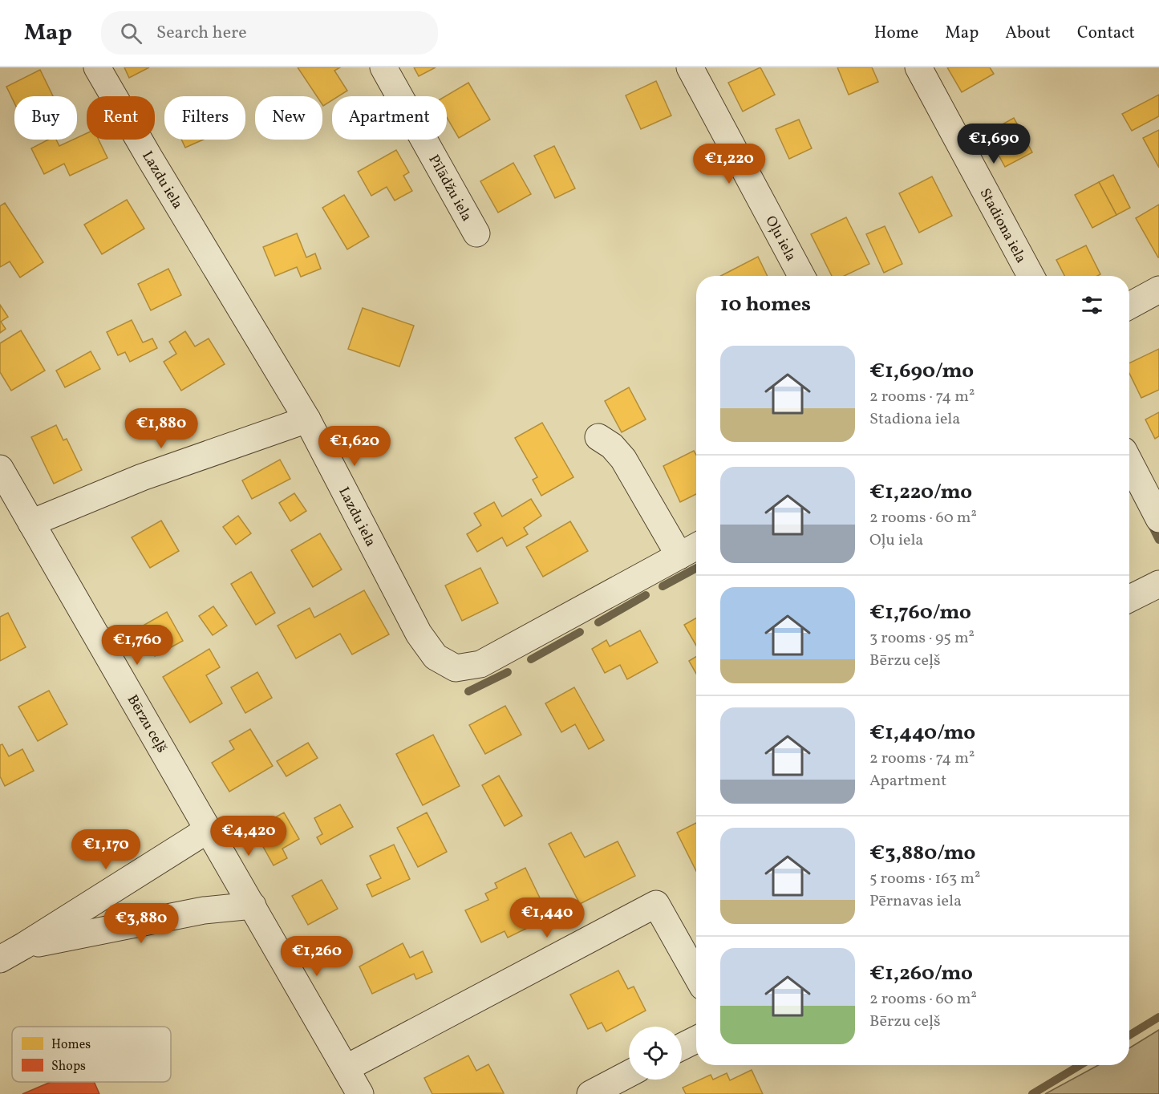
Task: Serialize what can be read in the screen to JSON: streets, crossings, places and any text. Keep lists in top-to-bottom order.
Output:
{
  "streets": {
    "street": [
      "Lazdu iela",
      "Pīlādžu iela",
      "Stadiona iela",
      "Oļu iela",
      "Bērzu ceļš"
    ]
  },
  "legend": ["Homes", "Shops"],
  "page": {
    "header": "Map",
    "search": "Search here",
    "nav": [
      "Home",
      "Map",
      "About",
      "Contact"
    ],
    "chip": [
      "Buy",
      "Rent",
      "Filters",
      "New",
      "Apartment"
    ],
    "price": [
      "€1,690",
      "€1,220",
      "€1,880",
      "€1,620",
      "€1,760",
      "€4,420",
      "€1,170",
      "€1,440",
      "€3,880",
      "€1,260"
    ],
    "heading": "10 homes",
    "list": [
      {
        "name": "€1,690/mo",
        "note": "2 rooms · 74 m² · Stadiona iela"
      },
      {
        "name": "€1,220/mo",
        "note": "2 rooms · 60 m² · Oļu iela"
      },
      {
        "name": "€1,760/mo",
        "note": "3 rooms · 95 m² · Bērzu ceļš"
      },
      {
        "name": "€1,440/mo",
        "note": "2 rooms · 74 m² · Apartment"
      },
      {
        "name": "€3,880/mo",
        "note": "5 rooms · 163 m² · Pērnavas iela"
      },
      {
        "name": "€1,260/mo",
        "note": "2 rooms · 60 m² · Bērzu ceļš"
      }
    ]
  }
}
